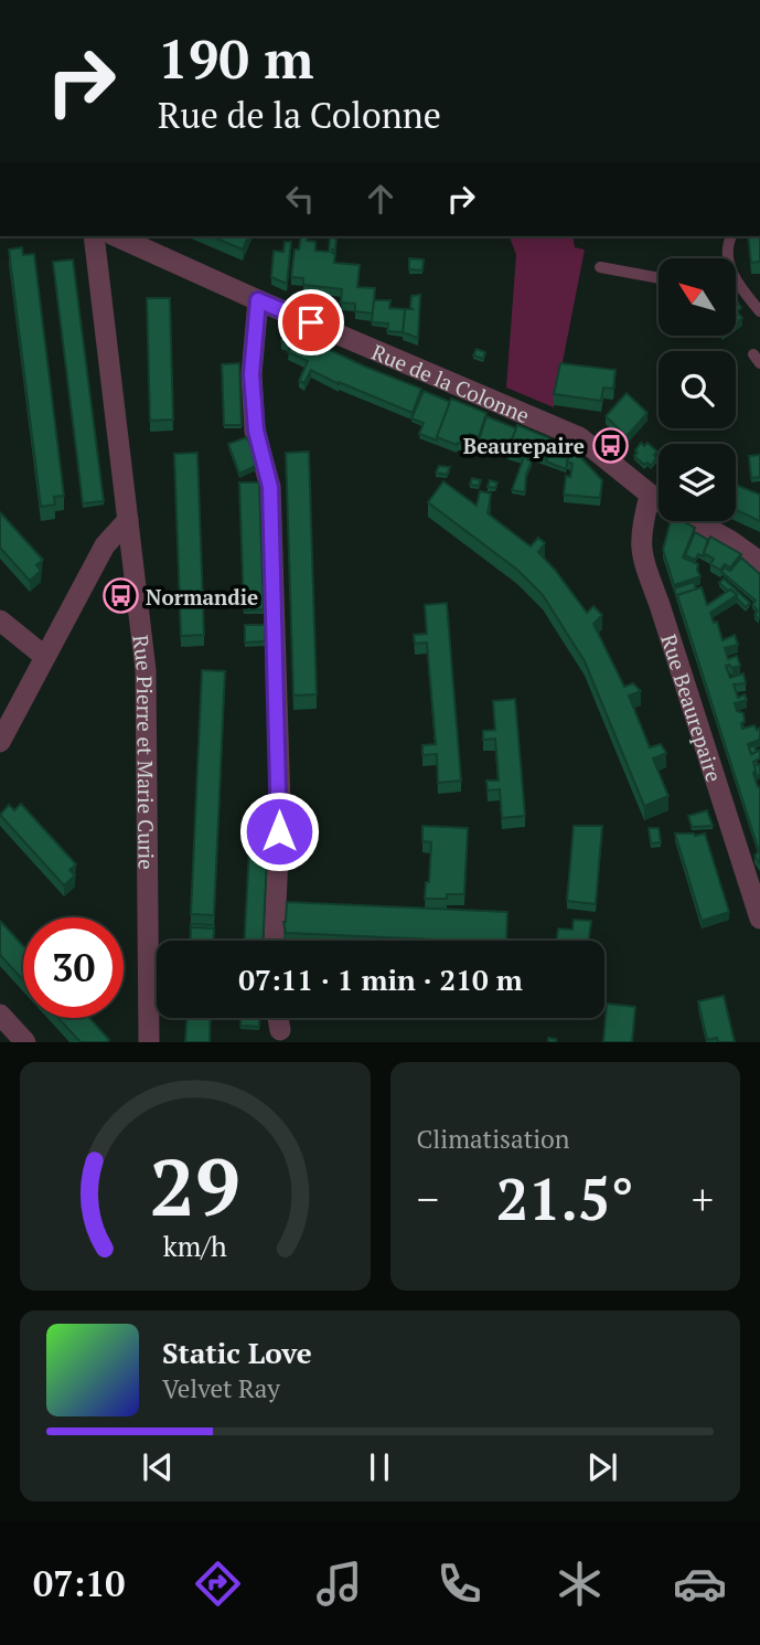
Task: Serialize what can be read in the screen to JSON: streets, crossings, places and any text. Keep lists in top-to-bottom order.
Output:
{
  "streets": {
    "street": ["Rue de la Colonne", "Rue Beaurepaire", "Rue Pierre et Marie Curie"]
  },
  "crossings": [
    ["Rue de la Colonne", "Rue Beaurepaire"]
  ],
  "places": {
    "bus stop": ["Beaurepaire", "Normandie"]
  },
  "north": "top left",
  "page": {
    "turn": ["190 m", "Rue de la Colonne"],
    "limit": "30",
    "trip": "07:11 · 1 min · 210 m",
    "tile": "Climatisation",
    "heat": ["−", "21.5°", "+"],
    "song": ["Static Love", "Velvet Ray"],
    "tabs": "07:10",
    "gauge": ["29", "km/h"]
  }
}
